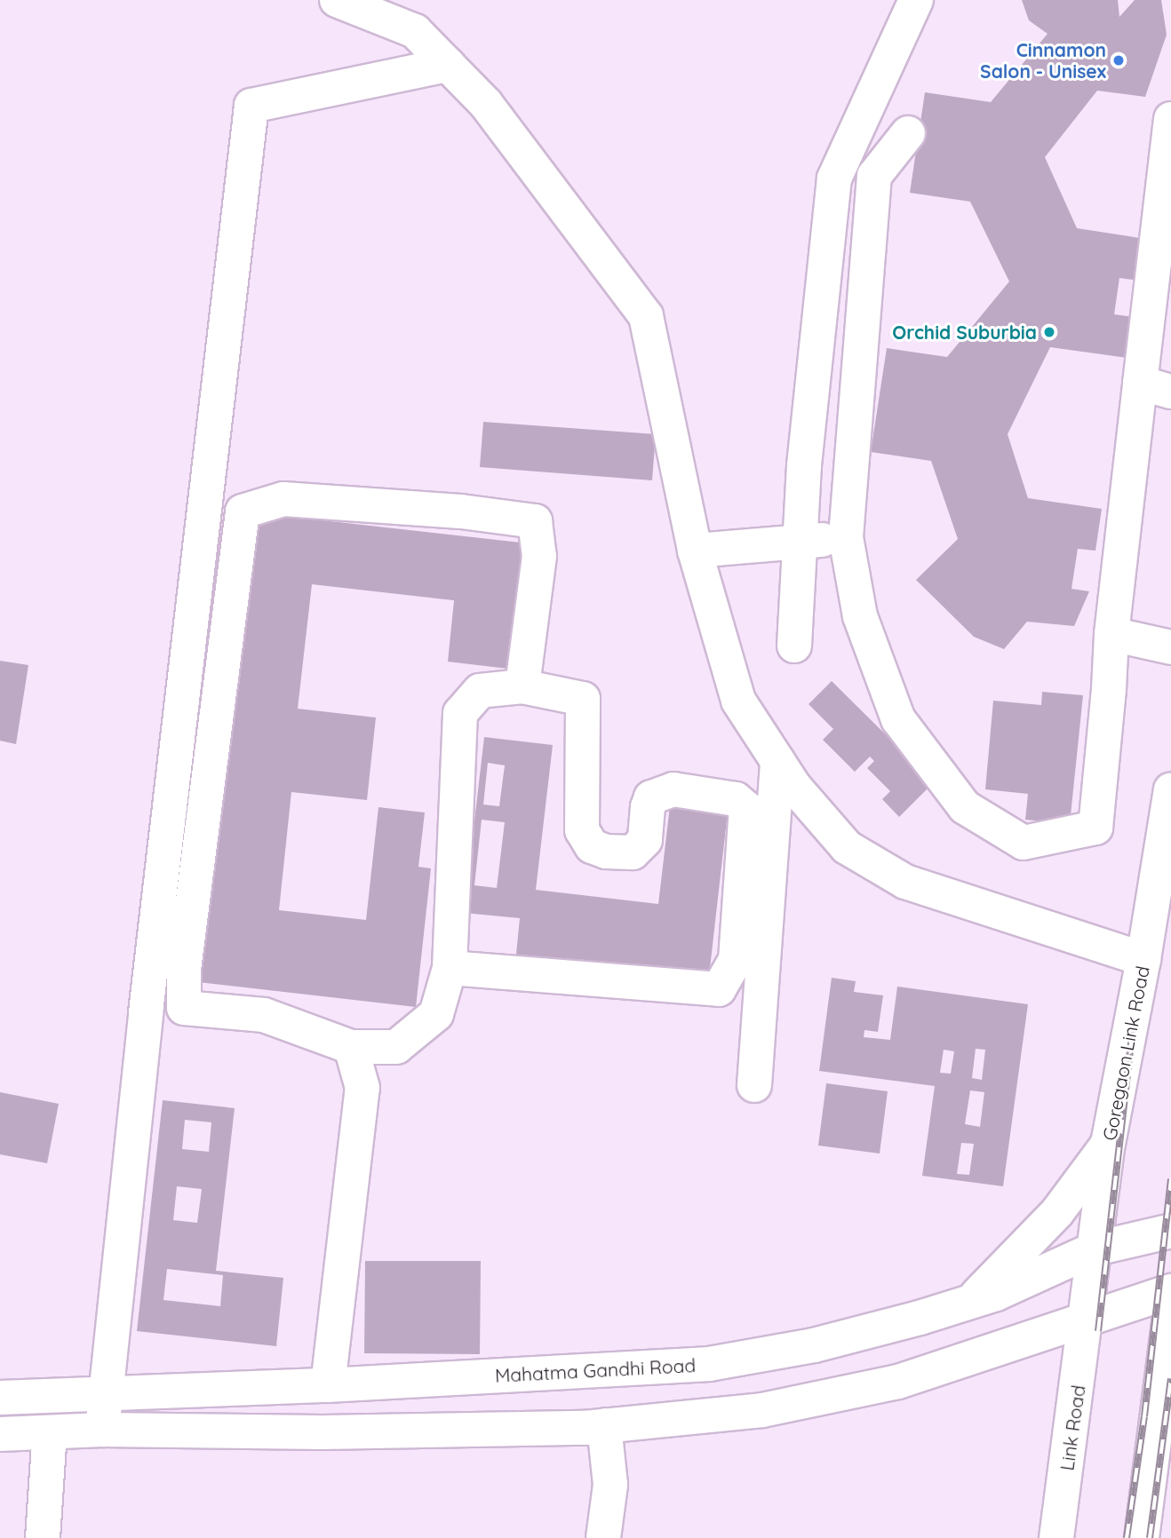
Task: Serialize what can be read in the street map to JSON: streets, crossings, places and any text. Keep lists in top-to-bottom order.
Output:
{
  "streets": {
    "main road": ["Goregaon Link Road", "Mahatma Gandhi Road", "Link Road"]
  },
  "crossings": [
    ["Goregaon Link Road", "Mahatma Gandhi Road"],
    ["Goregaon Link Road", "Link Road"]
  ],
  "places": ["Cinnamon Salon - Unisex", "Orchid Suburbia"]
}
